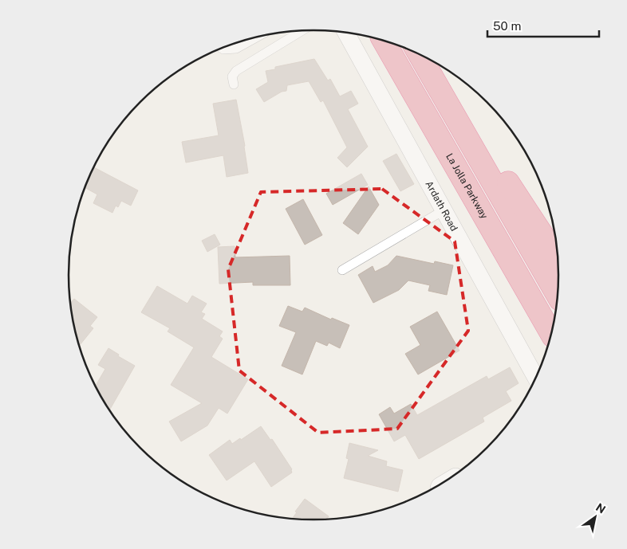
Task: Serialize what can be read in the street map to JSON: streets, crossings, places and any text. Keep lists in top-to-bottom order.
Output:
{
  "streets": {
    "highway": ["La Jolla Parkway"],
    "street": ["Ardath Road"]
  },
  "scale_bar": "50 m",
  "north": "top right"
}
